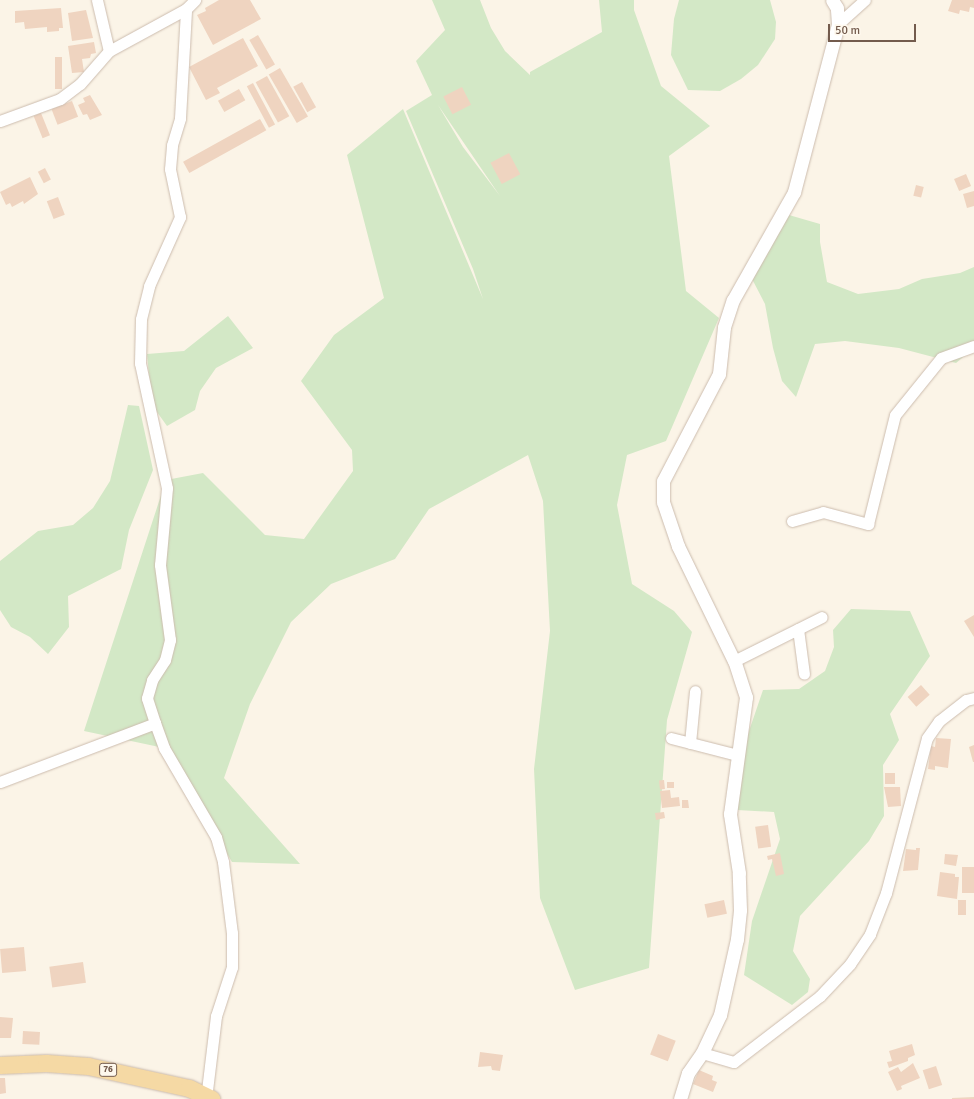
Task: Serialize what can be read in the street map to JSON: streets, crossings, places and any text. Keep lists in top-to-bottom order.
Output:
{
  "streets": {
    "main road": ["76"]
  },
  "scale_bar": "50 m"
}
